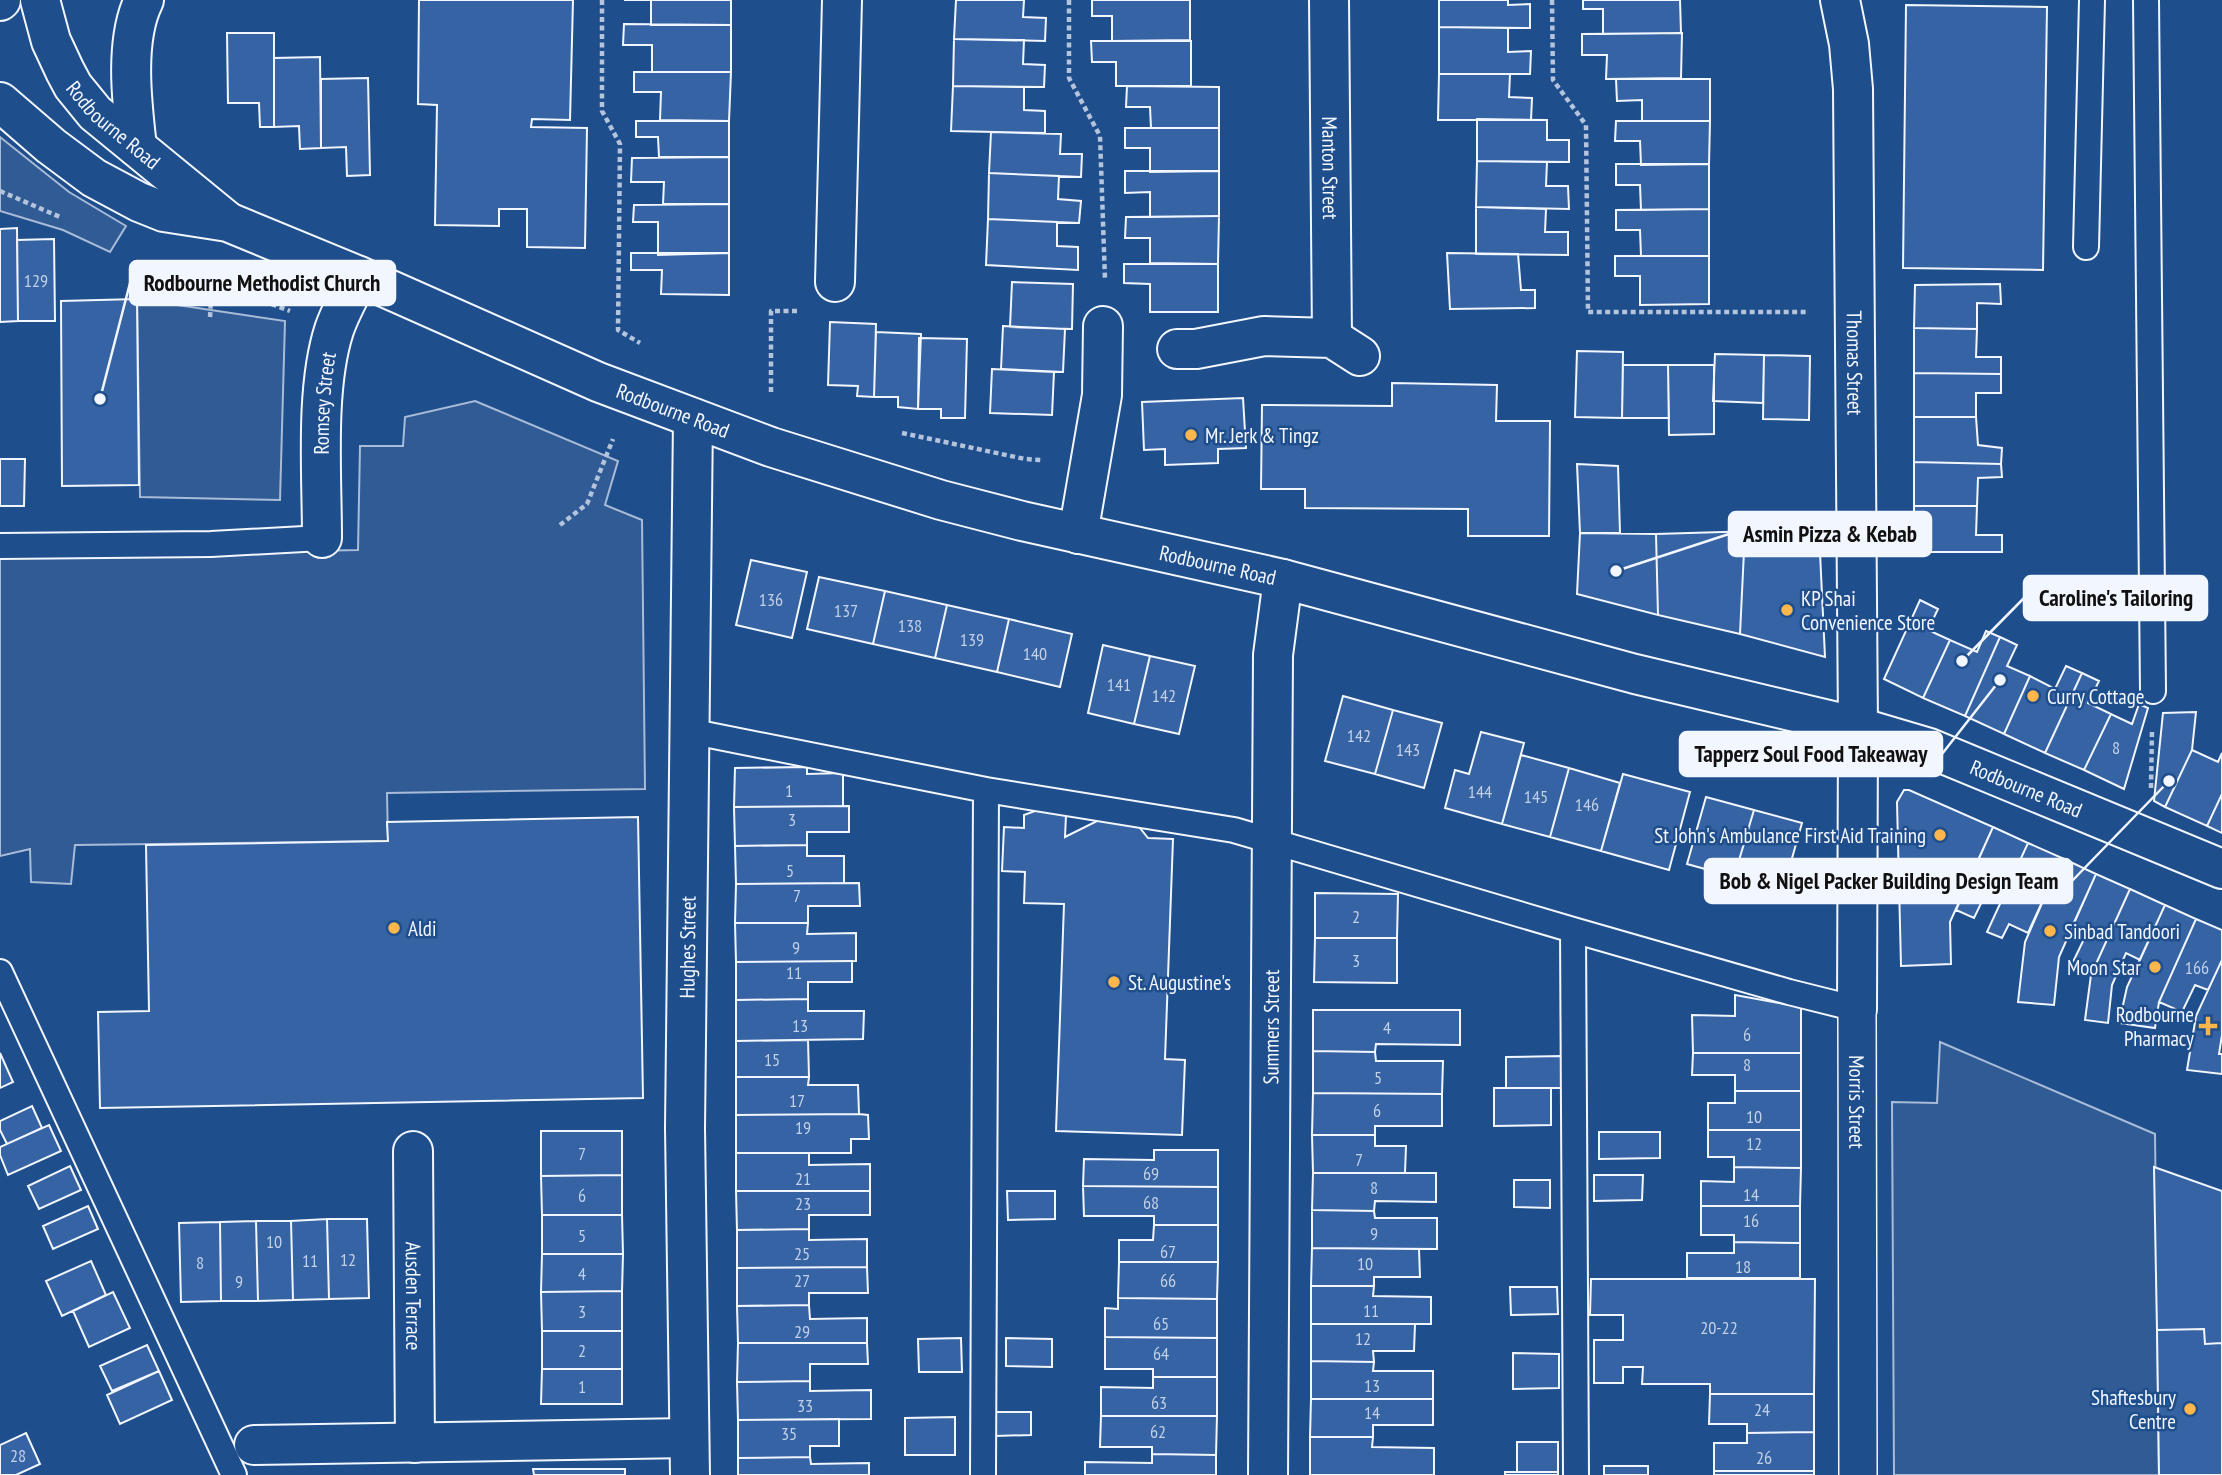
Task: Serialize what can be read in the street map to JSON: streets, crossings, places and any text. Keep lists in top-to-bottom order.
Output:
{
  "streets": {
    "street": [
      "Rodbourne Road",
      "Manton Street",
      "Thomas Street",
      "Romsey Street",
      "Hughes Street",
      "Summers Street",
      "Morris Street",
      "Ausden Terrace"
    ]
  },
  "crossings": [
    ["Rodbourne Road", "Thomas Street"],
    ["Rodbourne Road", "Romsey Street"],
    ["Rodbourne Road", "Hughes Street"],
    ["Rodbourne Road", "Summers Street"],
    ["Rodbourne Road", "Morris Street"],
    ["Thomas Street", "Morris Street"]
  ],
  "places": {
    "other": [
      "Rodbourne Methodist Church",
      "Mr. Jerk & Tingz",
      "Asmin Pizza & Kebab",
      "KP Shai Convenience Store",
      "Caroline's Tailoring",
      "Tapperz Soul Food Takeaway",
      "Curry Cottage",
      "Bob & Nigel Packer Building Design Team",
      "St John's Ambulance First Aid Training",
      "Aldi",
      "Sinbad Tandoori",
      "Moon Star",
      "St. Augustine's",
      "Shaftesbury Centre"
    ],
    "health": ["Rodbourne Pharmacy"]
  },
  "house_numbers": [
    "129",
    "136",
    "137",
    "138",
    "139",
    "140",
    "141",
    "142",
    "142",
    "8",
    "143",
    "1",
    "144",
    "145",
    "146",
    "3",
    "5",
    "7",
    "2",
    "9",
    "3",
    "166",
    "11",
    "13",
    "4",
    "6",
    "15",
    "8",
    "5",
    "17",
    "6",
    "10",
    "19",
    "12",
    "7",
    "7",
    "69",
    "21",
    "8",
    "14",
    "6",
    "68",
    "23",
    "16",
    "9",
    "5",
    "10",
    "67",
    "25",
    "12",
    "11",
    "8",
    "10",
    "18",
    "4",
    "27",
    "66",
    "9",
    "11",
    "3",
    "65",
    "20-22",
    "29",
    "12",
    "2",
    "64",
    "13",
    "1",
    "63",
    "33",
    "24",
    "14",
    "62",
    "35",
    "28",
    "26"
  ]
}
